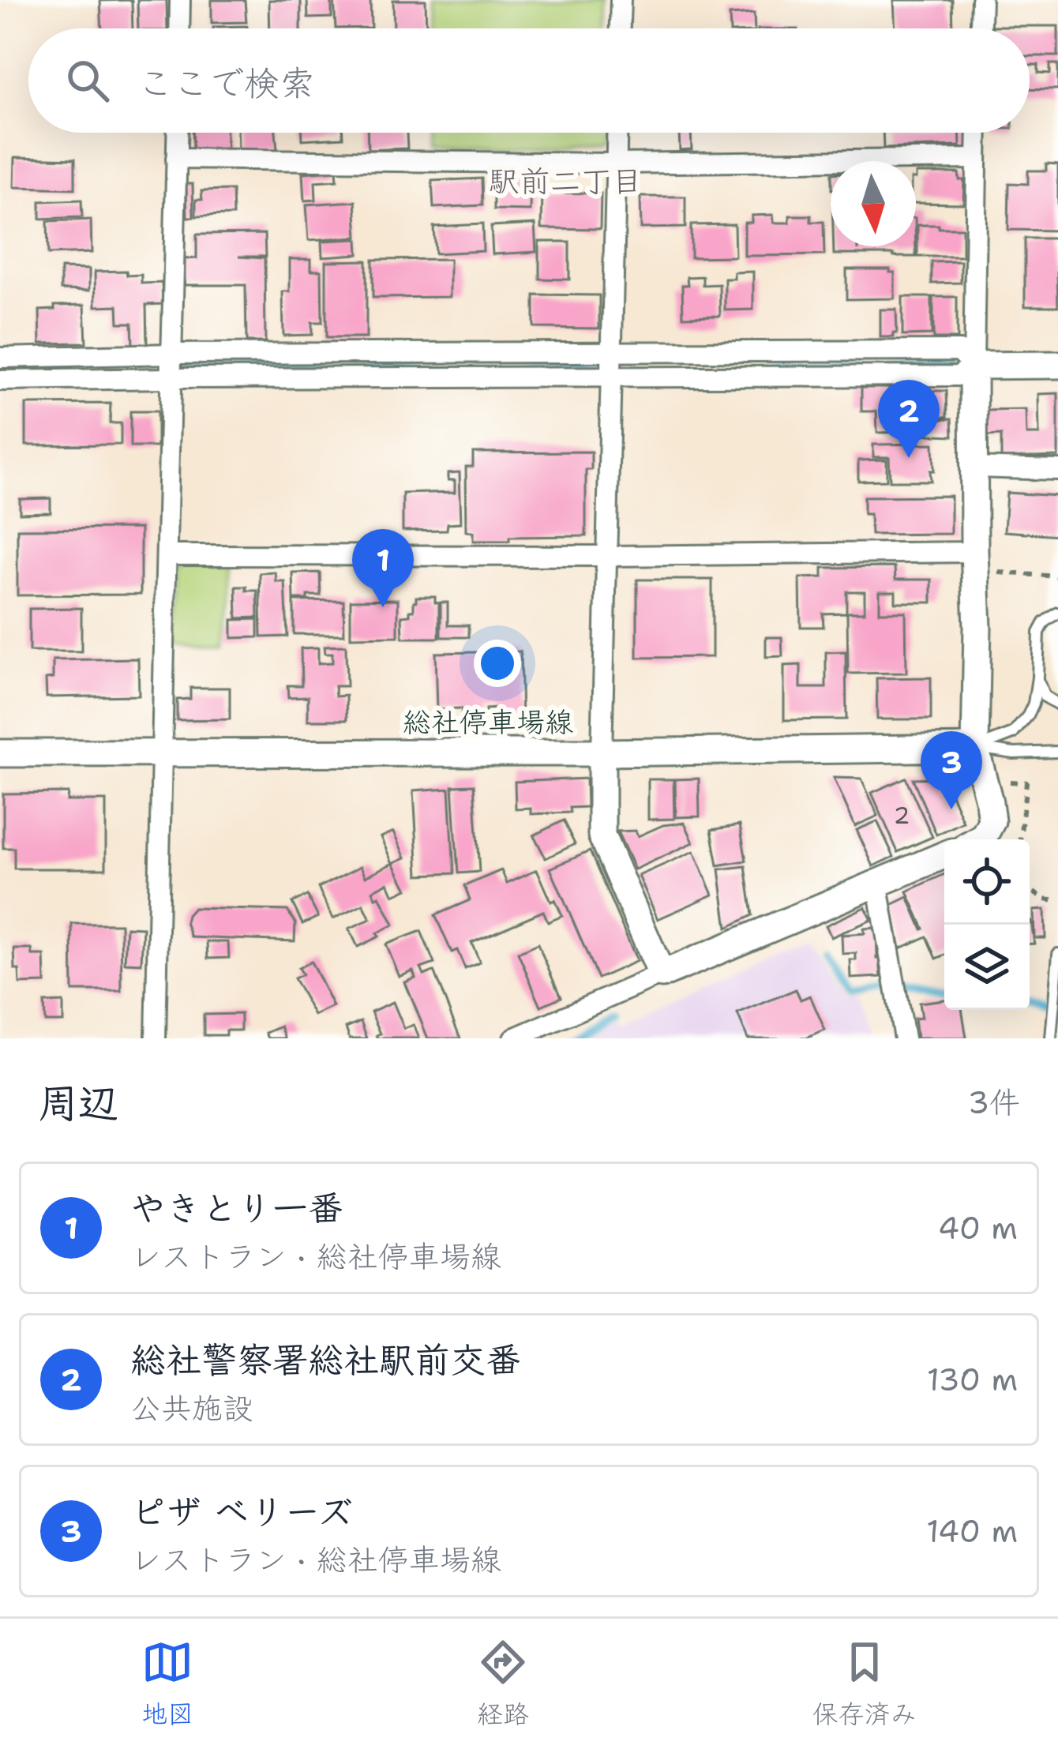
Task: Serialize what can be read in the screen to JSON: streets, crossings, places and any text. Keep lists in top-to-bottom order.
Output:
{
  "streets": {
    "street": ["総社停車場線"]
  },
  "districts": ["駅前二丁目"],
  "house_numbers": ["2"],
  "north": "bottom",
  "page": {
    "search": "ここで検索",
    "pins": ["2", "1", "3"],
    "heading": ["周辺", "3件"],
    "list": [
      {
        "mark": "1",
        "name": "やきとり一番",
        "note": "レストラン · 総社停車場線",
        "value": "40 m"
      },
      {
        "mark": "2",
        "name": "総社警察署総社駅前交番",
        "note": "公共施設",
        "value": "130 m"
      },
      {
        "mark": "3",
        "name": "ピザ ベリーズ",
        "note": "レストラン · 総社停車場線",
        "value": "140 m"
      }
    ],
    "nav": ["地図", "経路", "保存済み"]
  }
}
